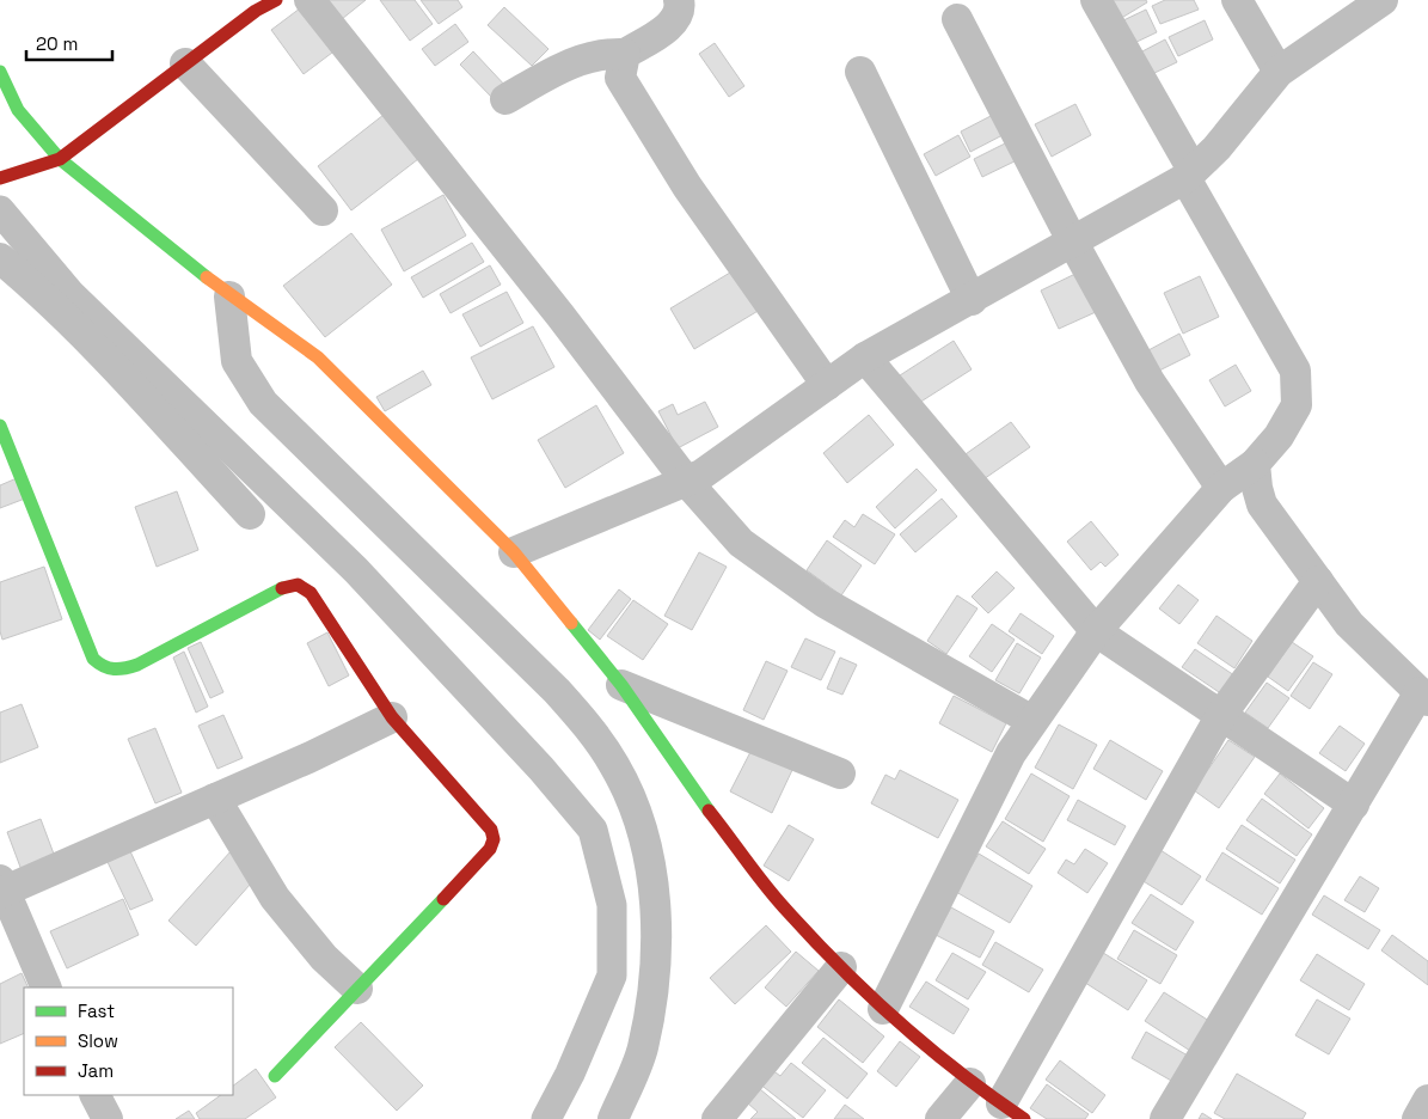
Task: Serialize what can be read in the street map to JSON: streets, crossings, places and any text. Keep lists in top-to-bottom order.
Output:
{
  "legend": ["Fast", "Slow", "Jam"],
  "scale_bar": "20 m"
}
